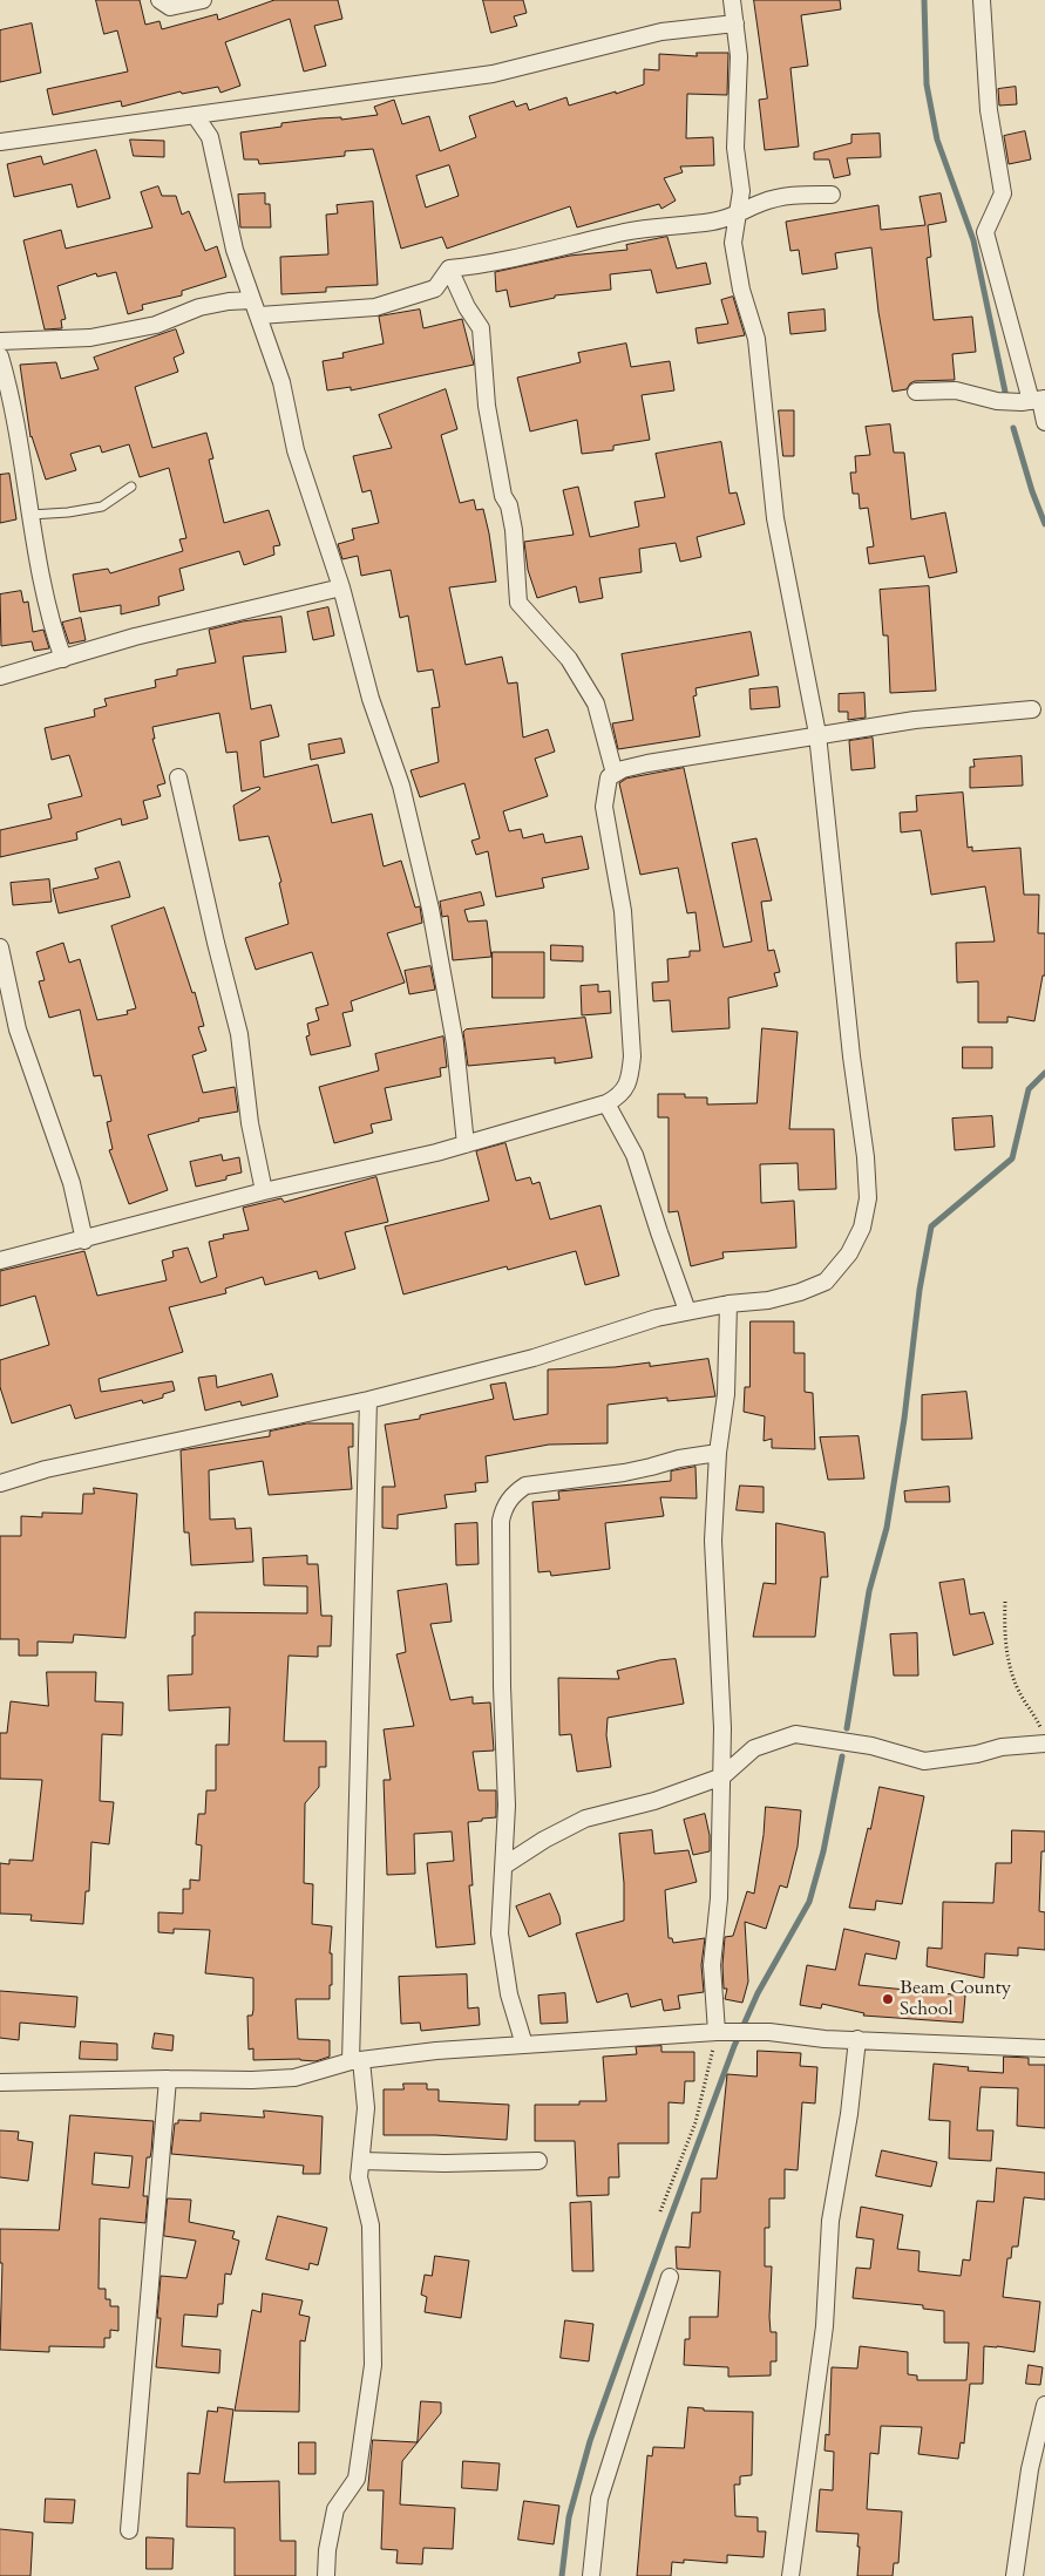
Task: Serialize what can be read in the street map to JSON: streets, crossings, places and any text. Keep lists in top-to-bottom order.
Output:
{
  "places": ["Beam County School"]
}
